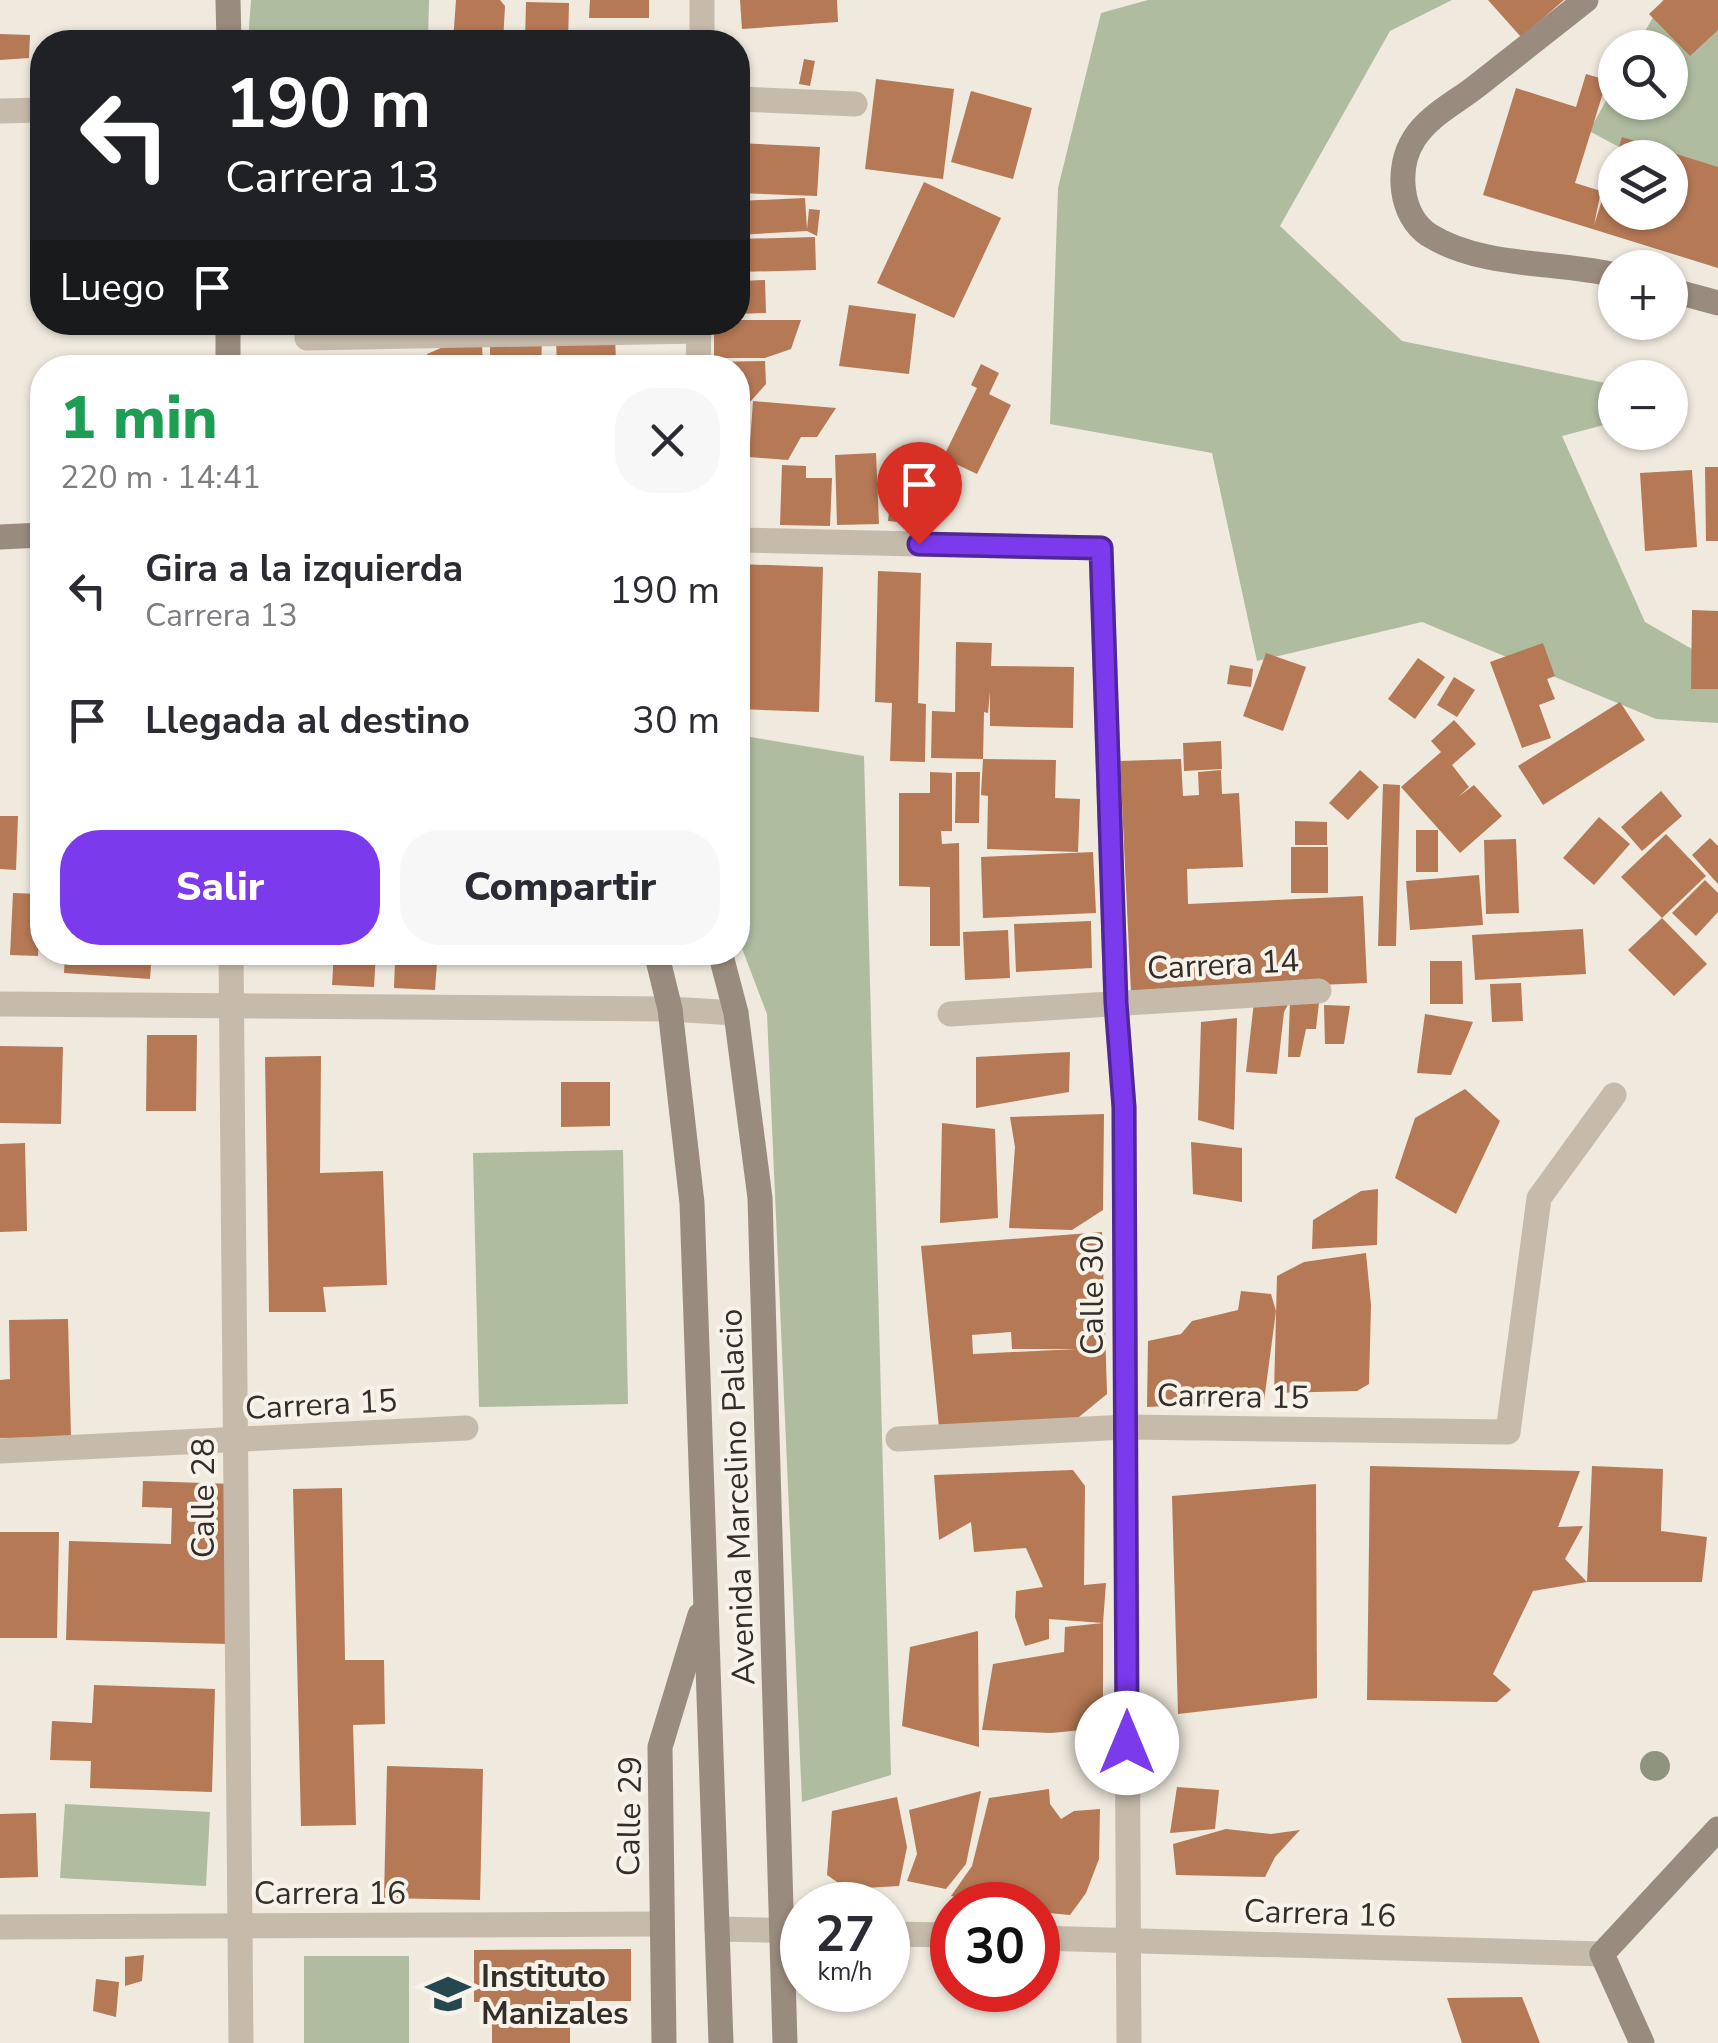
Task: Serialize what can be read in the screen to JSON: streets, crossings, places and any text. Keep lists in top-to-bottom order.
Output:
{
  "streets": {
    "main road": ["Avenida Marcelino Palacio", "Calle 29"],
    "street": [
      "Carrera 14",
      "Calle 30",
      "Carrera 15",
      "Calle 28",
      "Carrera 16"
    ]
  },
  "crossings": [
    ["Carrera 14", "Calle 30"],
    ["Calle 30", "Carrera 15"],
    ["Calle 30", "Carrera 16"],
    ["Carrera 15", "Calle 28"],
    ["Avenida Marcelino Palacio", "Calle 29"],
    ["Calle 28", "Carrera 16"],
    ["Calle 29", "Carrera 16"]
  ],
  "places": {
    "school or university": ["Instituto Manizales"]
  },
  "page": {
    "map_buttons": ["+", "−"],
    "turn": ["190 m", "Carrera 13"],
    "then": "Luego",
    "heading": ["1 min", "220 m · 14:41"],
    "list": [
      {
        "name": "Gira a la izquierda",
        "note": "Carrera 13",
        "value": "190 m"
      },
      {
        "name": "Llegada al destino",
        "value": "30 m"
      }
    ],
    "buttons": ["Salir", "Compartir"],
    "speed": "27 km/h",
    "limit": "30"
  }
}
